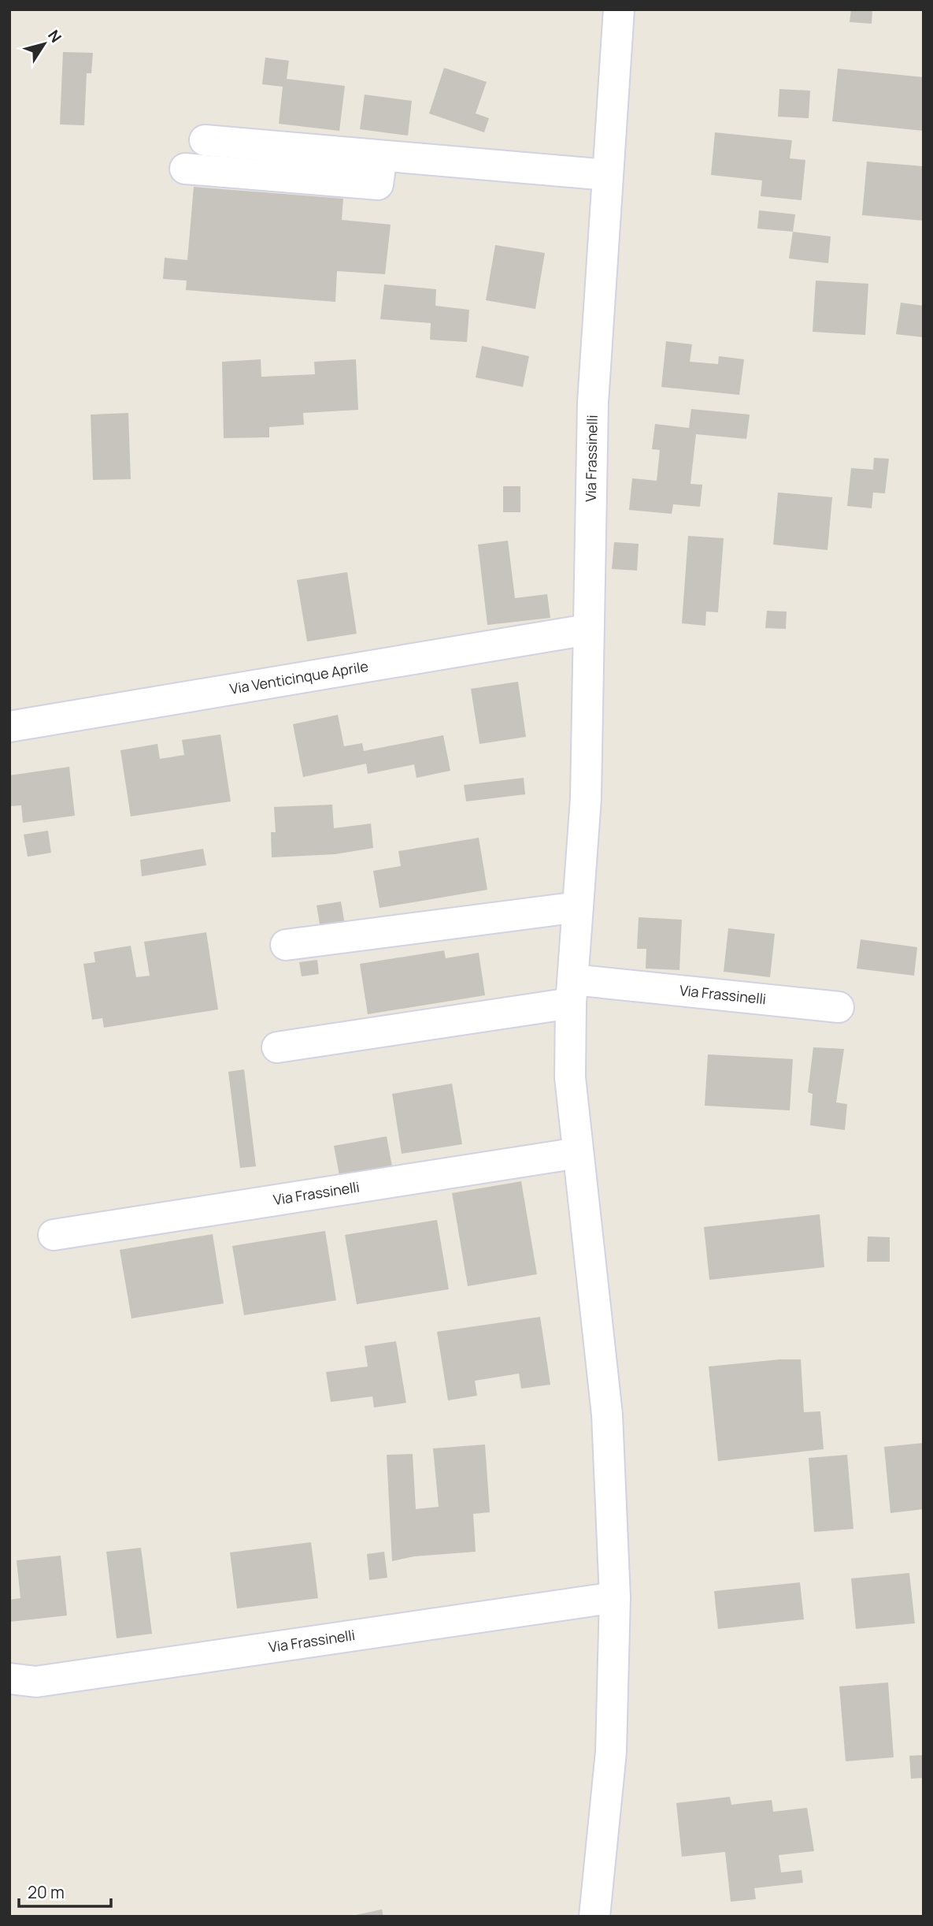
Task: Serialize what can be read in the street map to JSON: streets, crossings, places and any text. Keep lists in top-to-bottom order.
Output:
{
  "streets": {
    "street": ["Via Frassinelli", "Via Venticinque Aprile"]
  },
  "crossings": [
    ["Via Frassinelli", "Via Venticinque Aprile"]
  ],
  "scale_bar": "20 m",
  "north": "top right"
}
